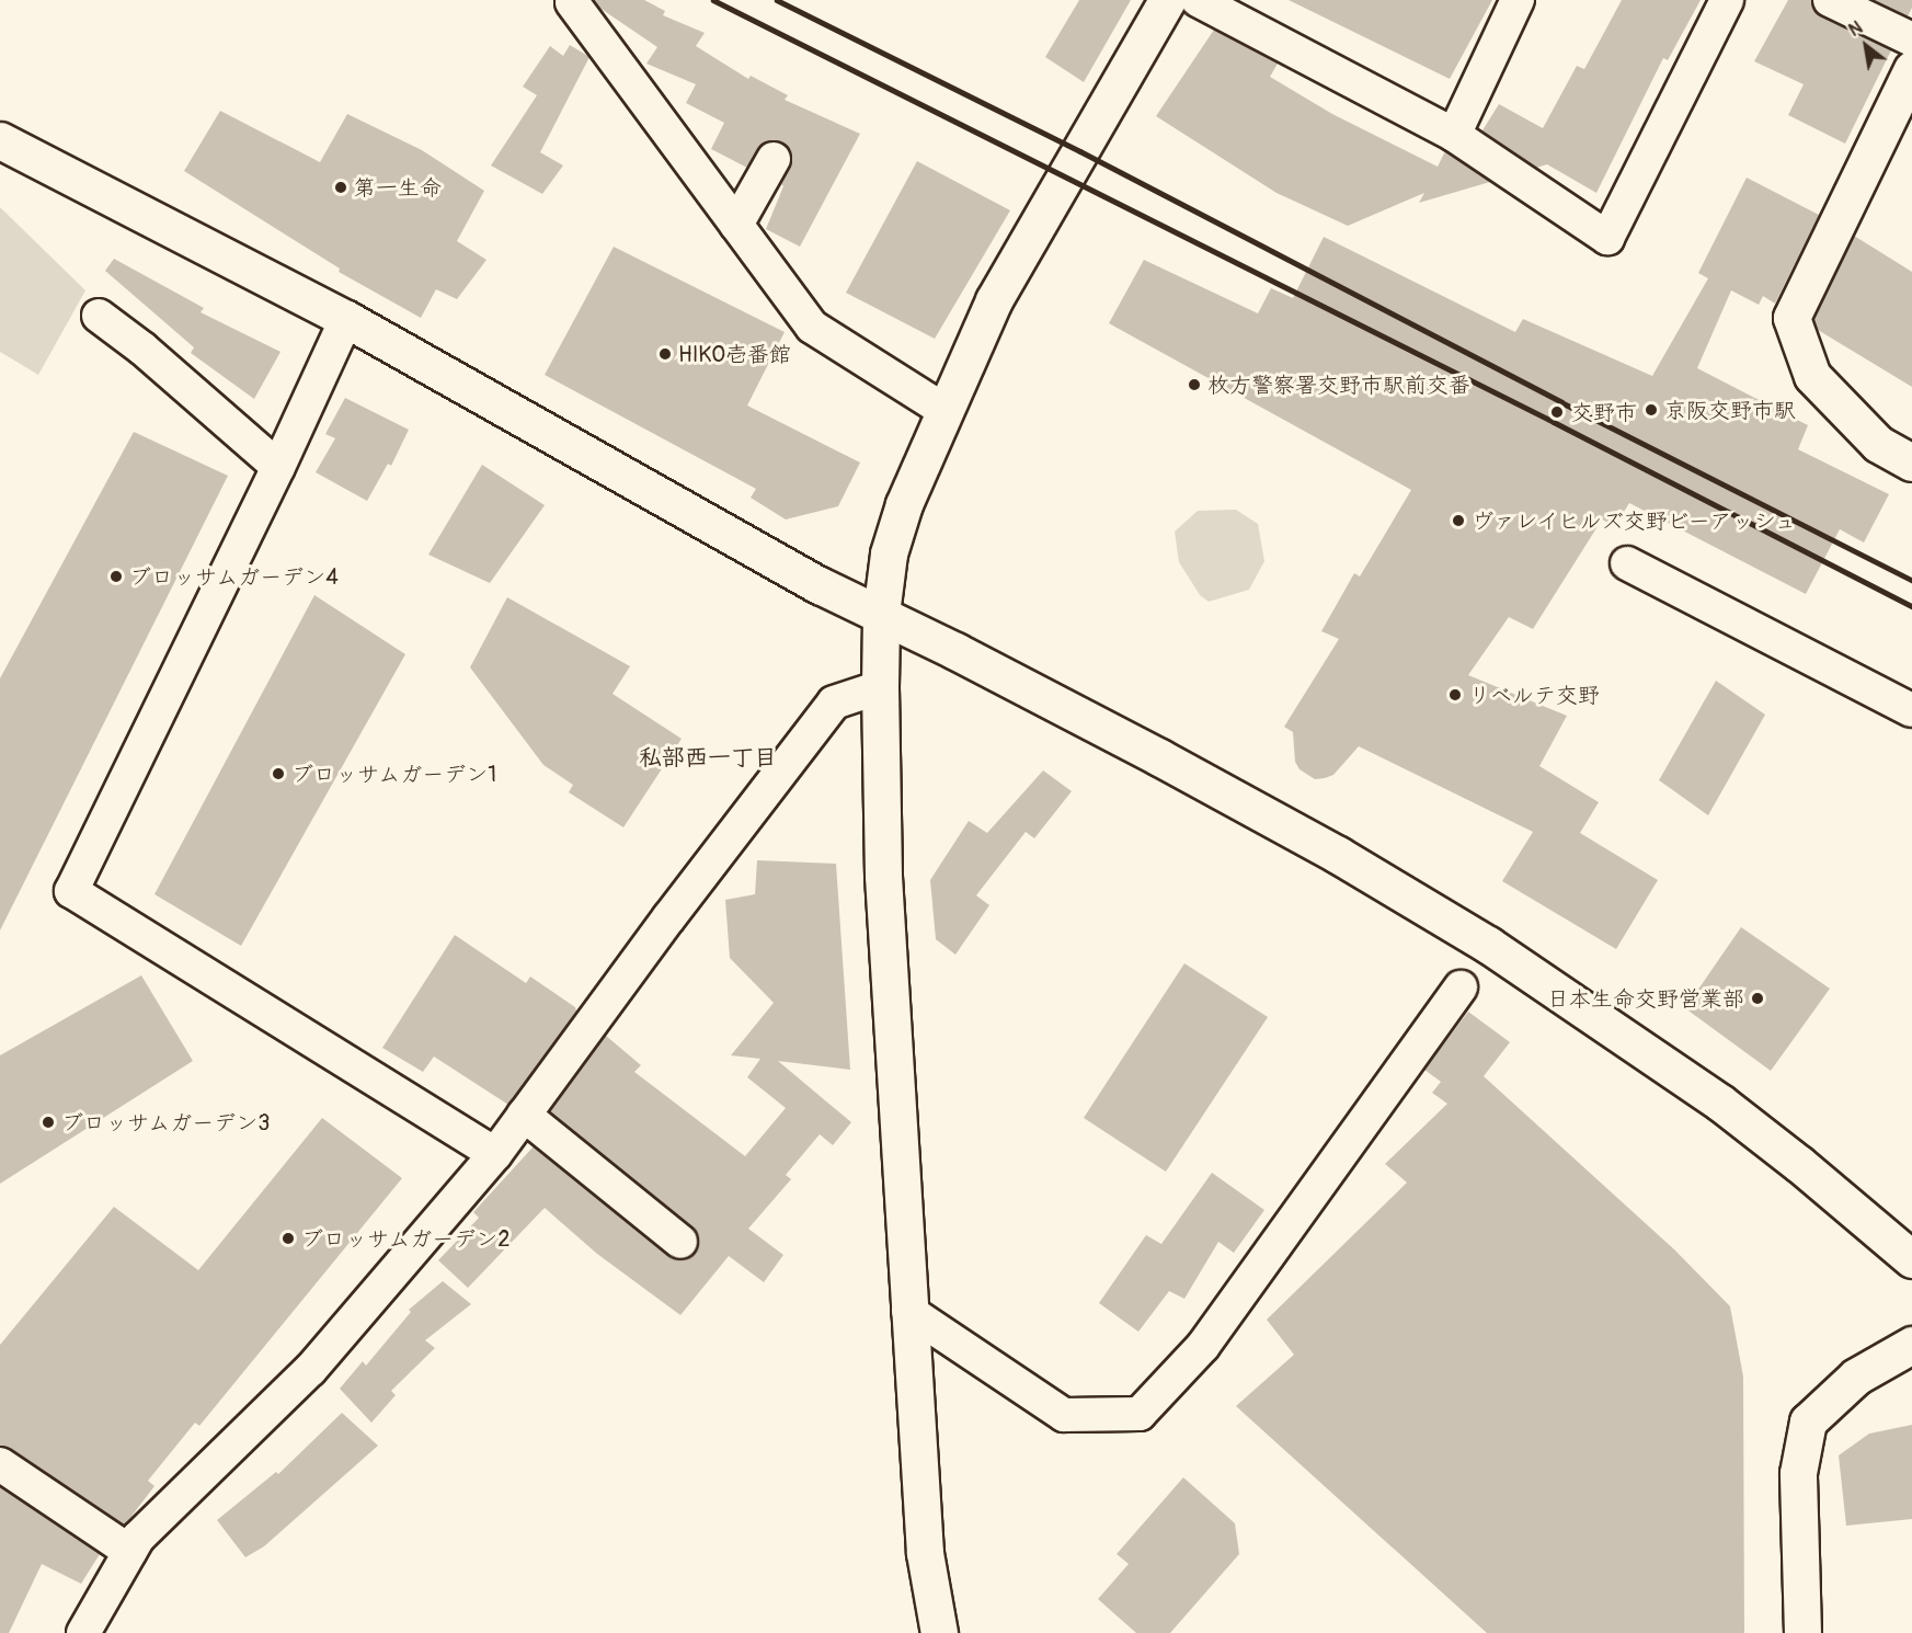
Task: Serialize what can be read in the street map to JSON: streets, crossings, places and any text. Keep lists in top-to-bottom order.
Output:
{
  "districts": ["私部西一丁目"],
  "places": [
    "第一生命",
    "HIKO壱番館",
    "枚方警察署交野市駅前交番",
    "京阪交野市駅",
    "交野市",
    "ヴァレイヒルズ交野ビーアッシュ",
    "ブロッサムガーデン4",
    "リベルテ交野",
    "ブロッサムガーデン1",
    "日本生命交野営業部",
    "ブロッサムガーデン3",
    "ブロッサムガーデン2"
  ],
  "north": "top left"
}
